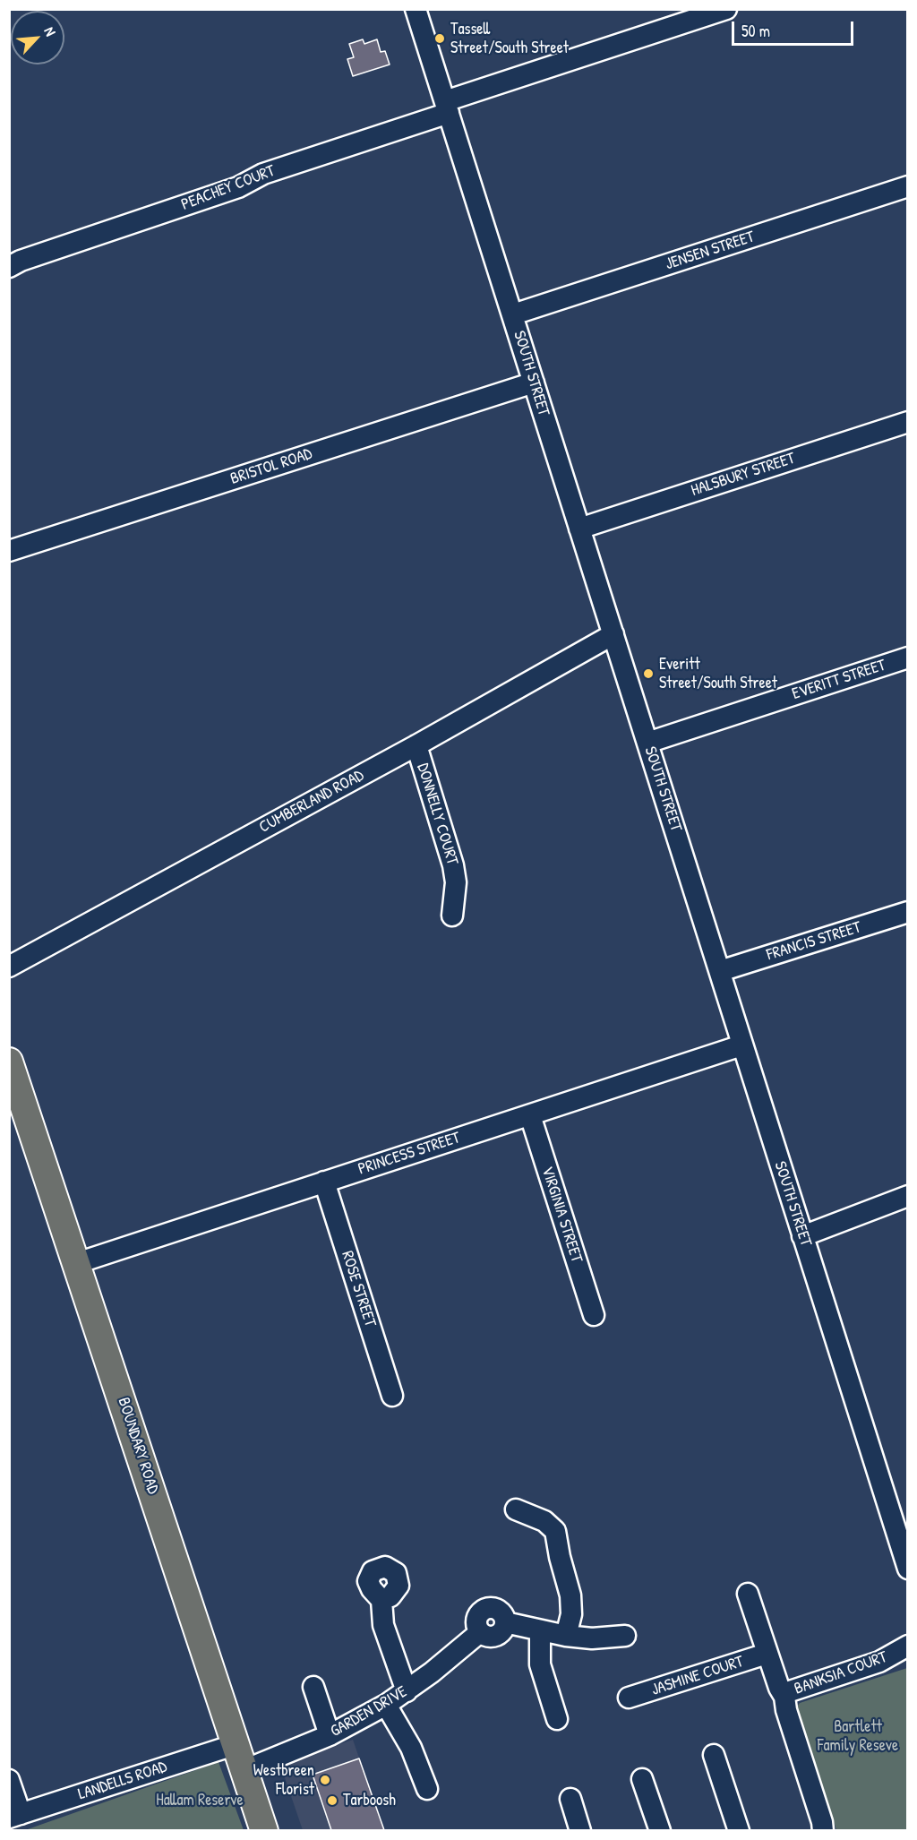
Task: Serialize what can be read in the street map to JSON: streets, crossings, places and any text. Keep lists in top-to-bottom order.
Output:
{
  "streets": {
    "main road": ["BOUNDARY ROAD"],
    "street": [
      "PEACHEY COURT",
      "JENSEN STREET",
      "SOUTH STREET",
      "BRISTOL ROAD",
      "HALSBURY STREET",
      "EVERITT STREET",
      "CUMBERLAND ROAD",
      "DONNELLY COURT",
      "FRANCIS STREET",
      "PRINCESS STREET",
      "VIRGINIA STREET",
      "ROSE STREET",
      "BANKSIA COURT",
      "JASMINE COURT",
      "GARDEN DRIVE",
      "LANDELLS ROAD"
    ]
  },
  "crossings": [
    ["PEACHEY COURT", "SOUTH STREET"],
    ["JENSEN STREET", "SOUTH STREET"],
    ["SOUTH STREET", "BRISTOL ROAD"],
    ["SOUTH STREET", "HALSBURY STREET"],
    ["SOUTH STREET", "EVERITT STREET"],
    ["SOUTH STREET", "CUMBERLAND ROAD"],
    ["SOUTH STREET", "FRANCIS STREET"],
    ["SOUTH STREET", "PRINCESS STREET"],
    ["CUMBERLAND ROAD", "DONNELLY COURT"],
    ["PRINCESS STREET", "VIRGINIA STREET"],
    ["PRINCESS STREET", "ROSE STREET"],
    ["PRINCESS STREET", "BOUNDARY ROAD"],
    ["BOUNDARY ROAD", "GARDEN DRIVE"],
    ["BOUNDARY ROAD", "LANDELLS ROAD"]
  ],
  "parks": ["Bartlett Family Reseve", "Hallam Reserve"],
  "places": [
    "Tassell Street/South Street",
    "Everitt Street/South Street",
    "Westbreen Florist",
    "Tarboosh"
  ],
  "scale_bar": "50 m",
  "north": "top right"
}
